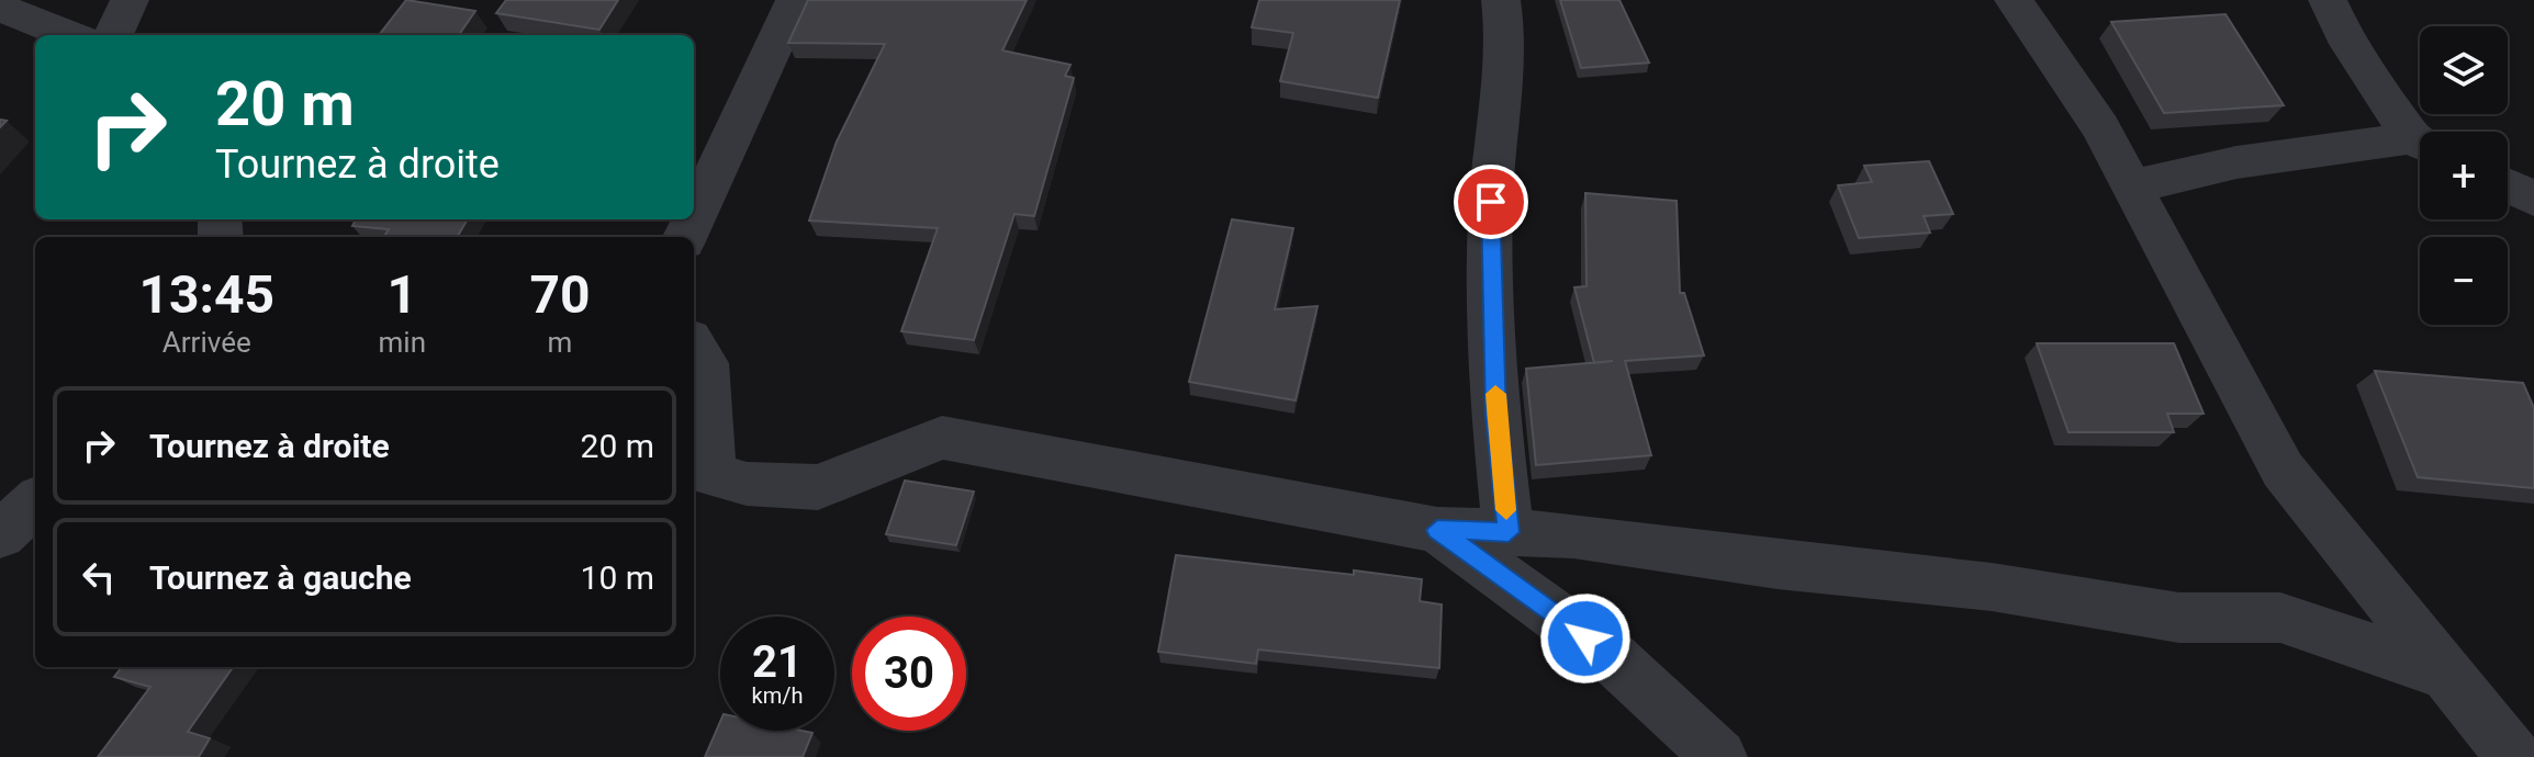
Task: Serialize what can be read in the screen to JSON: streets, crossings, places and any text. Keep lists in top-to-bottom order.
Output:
{
  "page": {
    "map_buttons": ["+", "−"],
    "turn": ["20 m", "Tournez à droite"],
    "eta": [
      "13:45",
      "Arrivée",
      "1",
      "min",
      "70",
      "m"
    ],
    "list": [
      {
        "name": "Tournez à droite",
        "value": "20 m"
      },
      {
        "name": "Tournez à gauche",
        "value": "10 m"
      }
    ],
    "speed": "21 km/h",
    "limit": "30"
  }
}
